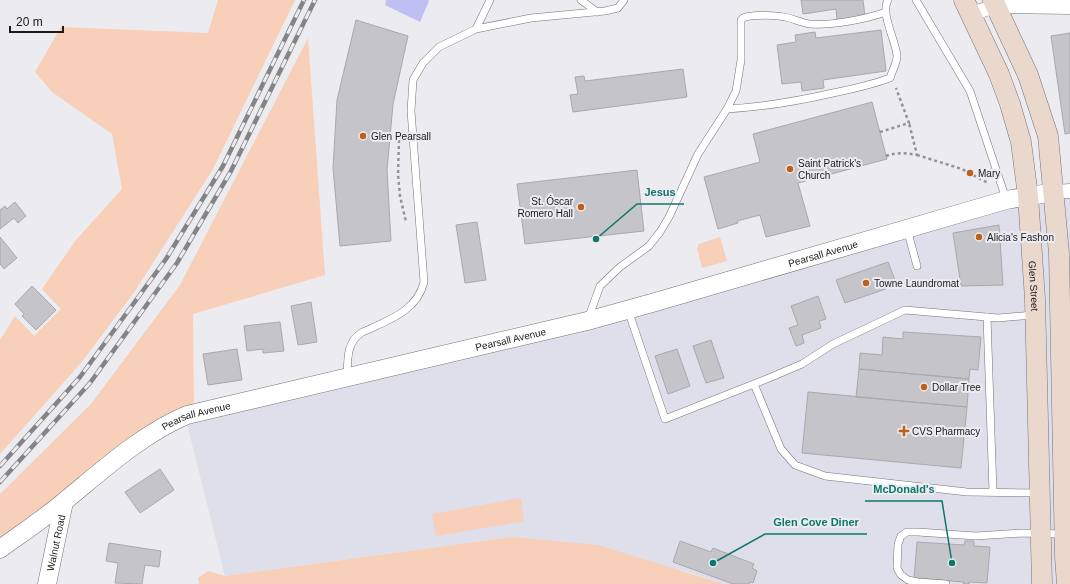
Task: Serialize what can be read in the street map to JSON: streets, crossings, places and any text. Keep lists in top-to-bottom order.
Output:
{
  "streets": {
    "main road": ["Glen Street"],
    "street": ["Pearsall Avenue", "Walnut Road"]
  },
  "crossings": [
    ["Pearsall Avenue", "Glen Street"],
    ["Pearsall Avenue", "Walnut Road"]
  ],
  "places": {
    "other": [
      "Glen Pearsall",
      "Saint Patrick's Church",
      "Mary",
      "St. Óscar Romero Hall",
      "Alicia's Fashon",
      "Jesus",
      "Towne Laundromat",
      "Dollar Tree",
      "Glen Cove Diner",
      "McDonald's"
    ],
    "health": ["CVS Pharmacy"]
  },
  "scale_bar": "20 m"
}
